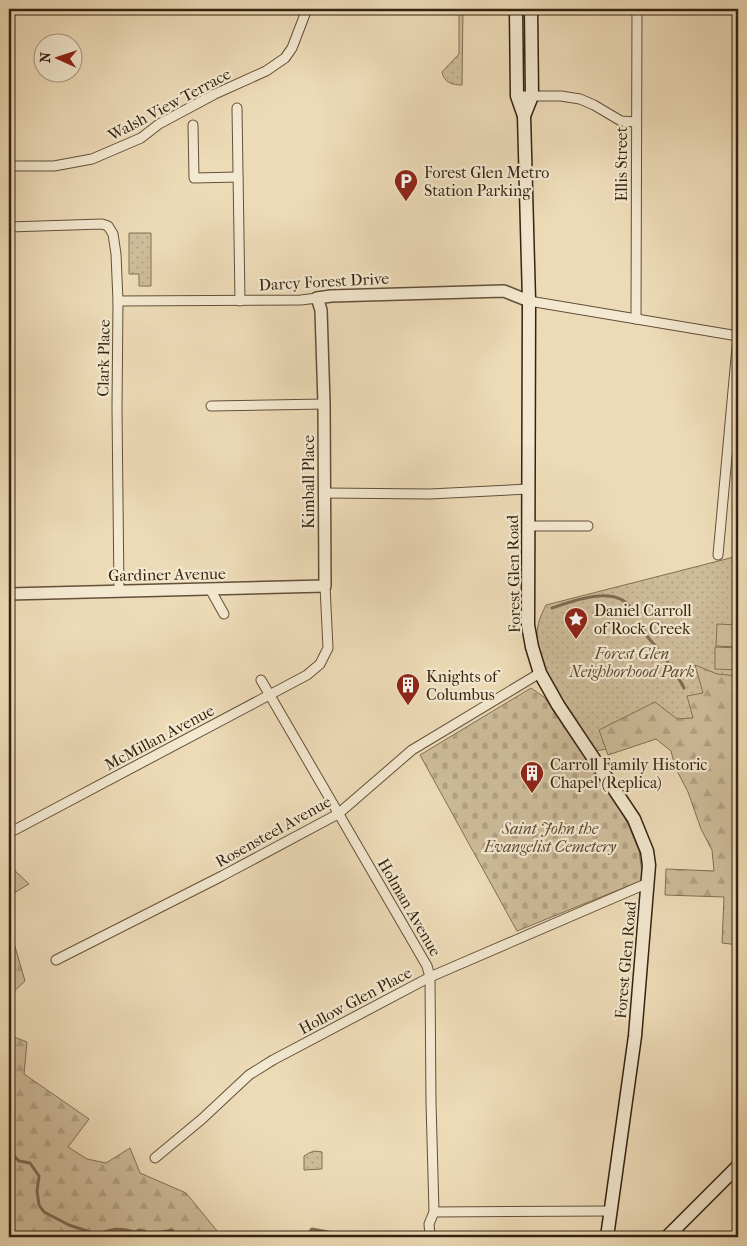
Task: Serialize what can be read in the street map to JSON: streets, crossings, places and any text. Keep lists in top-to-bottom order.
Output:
{
  "streets": {
    "main road": ["Forest Glen Road"],
    "street": [
      "Walsh View Terrace",
      "Ellis Street",
      "Darcy Forest Drive",
      "Clark Place",
      "Kimball Place",
      "Gardiner Avenue",
      "McMillan Avenue",
      "Rosensteel Avenue",
      "Holman Avenue",
      "Hollow Glen Place"
    ]
  },
  "crossings": [
    ["Darcy Forest Drive", "Clark Place"],
    ["Darcy Forest Drive", "Kimball Place"],
    ["Darcy Forest Drive", "Forest Glen Road"],
    ["Clark Place", "Gardiner Avenue"],
    ["Kimball Place", "Gardiner Avenue"],
    ["Kimball Place", "McMillan Avenue"],
    ["Forest Glen Road", "Rosensteel Avenue"],
    ["Forest Glen Road", "Hollow Glen Place"],
    ["McMillan Avenue", "Holman Avenue"],
    ["Rosensteel Avenue", "Holman Avenue"],
    ["Holman Avenue", "Hollow Glen Place"]
  ],
  "parks": ["Forest Glen Neighborhood Park", "Saint John the Evangelist Cemetery"],
  "places": {
    "parking": ["Forest Glen Metro Station Parking"],
    "place": ["Daniel Carroll of Rock Creek"],
    "building": ["Knights of Columbus", "Carroll Family Historic Chapel (Replica)"]
  },
  "north": "left"
}
